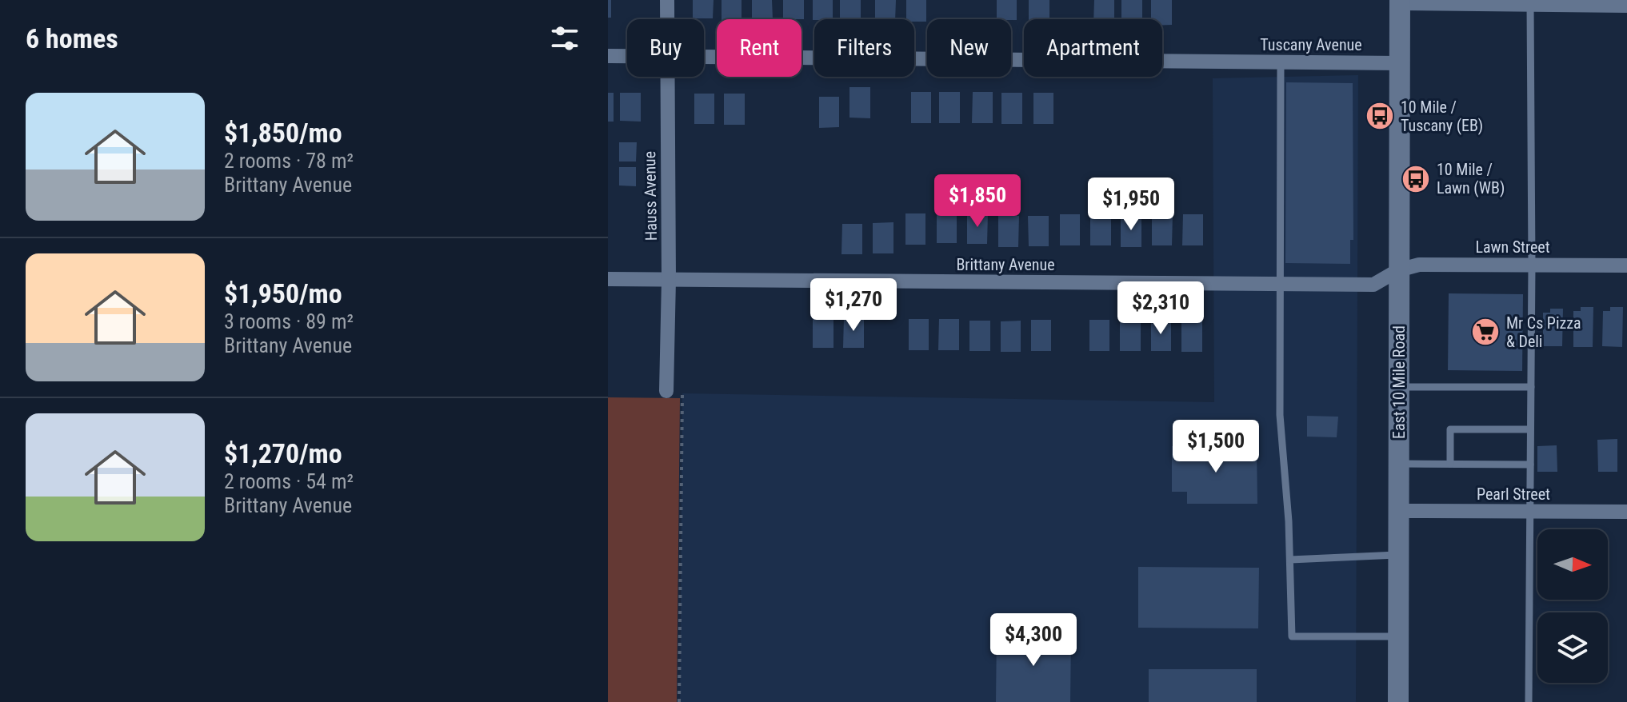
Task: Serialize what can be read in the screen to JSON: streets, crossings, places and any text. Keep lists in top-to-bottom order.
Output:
{
  "streets": {
    "main road": ["East 10 Mile Road"],
    "street": [
      "Tuscany Avenue",
      "Hauss Avenue",
      "Lawn Street",
      "Brittany Avenue",
      "Pearl Street"
    ]
  },
  "crossings": [
    ["Tuscany Avenue", "East 10 Mile Road"],
    ["Hauss Avenue", "Brittany Avenue"],
    ["Lawn Street", "Brittany Avenue"],
    ["Lawn Street", "East 10 Mile Road"],
    ["Brittany Avenue", "East 10 Mile Road"],
    ["East 10 Mile Road", "Pearl Street"]
  ],
  "places": {
    "bus stop": ["10 Mile / Tuscany (EB)", "10 Mile / Lawn (WB)"],
    "supermarket": ["Mr Cs Pizza & Deli"]
  },
  "north": "right",
  "page": {
    "heading": "6 homes",
    "chip": [
      "Buy",
      "Rent",
      "Filters",
      "New",
      "Apartment"
    ],
    "list": [
      {
        "name": "$1,850/mo",
        "note": "2 rooms · 78 m² · Brittany Avenue"
      },
      {
        "name": "$1,950/mo",
        "note": "3 rooms · 89 m² · Brittany Avenue"
      },
      {
        "name": "$1,270/mo",
        "note": "2 rooms · 54 m² · Brittany Avenue"
      }
    ],
    "price": [
      "$1,850",
      "$1,950",
      "$1,270",
      "$2,310",
      "$1,500",
      "$4,300"
    ]
  }
}
